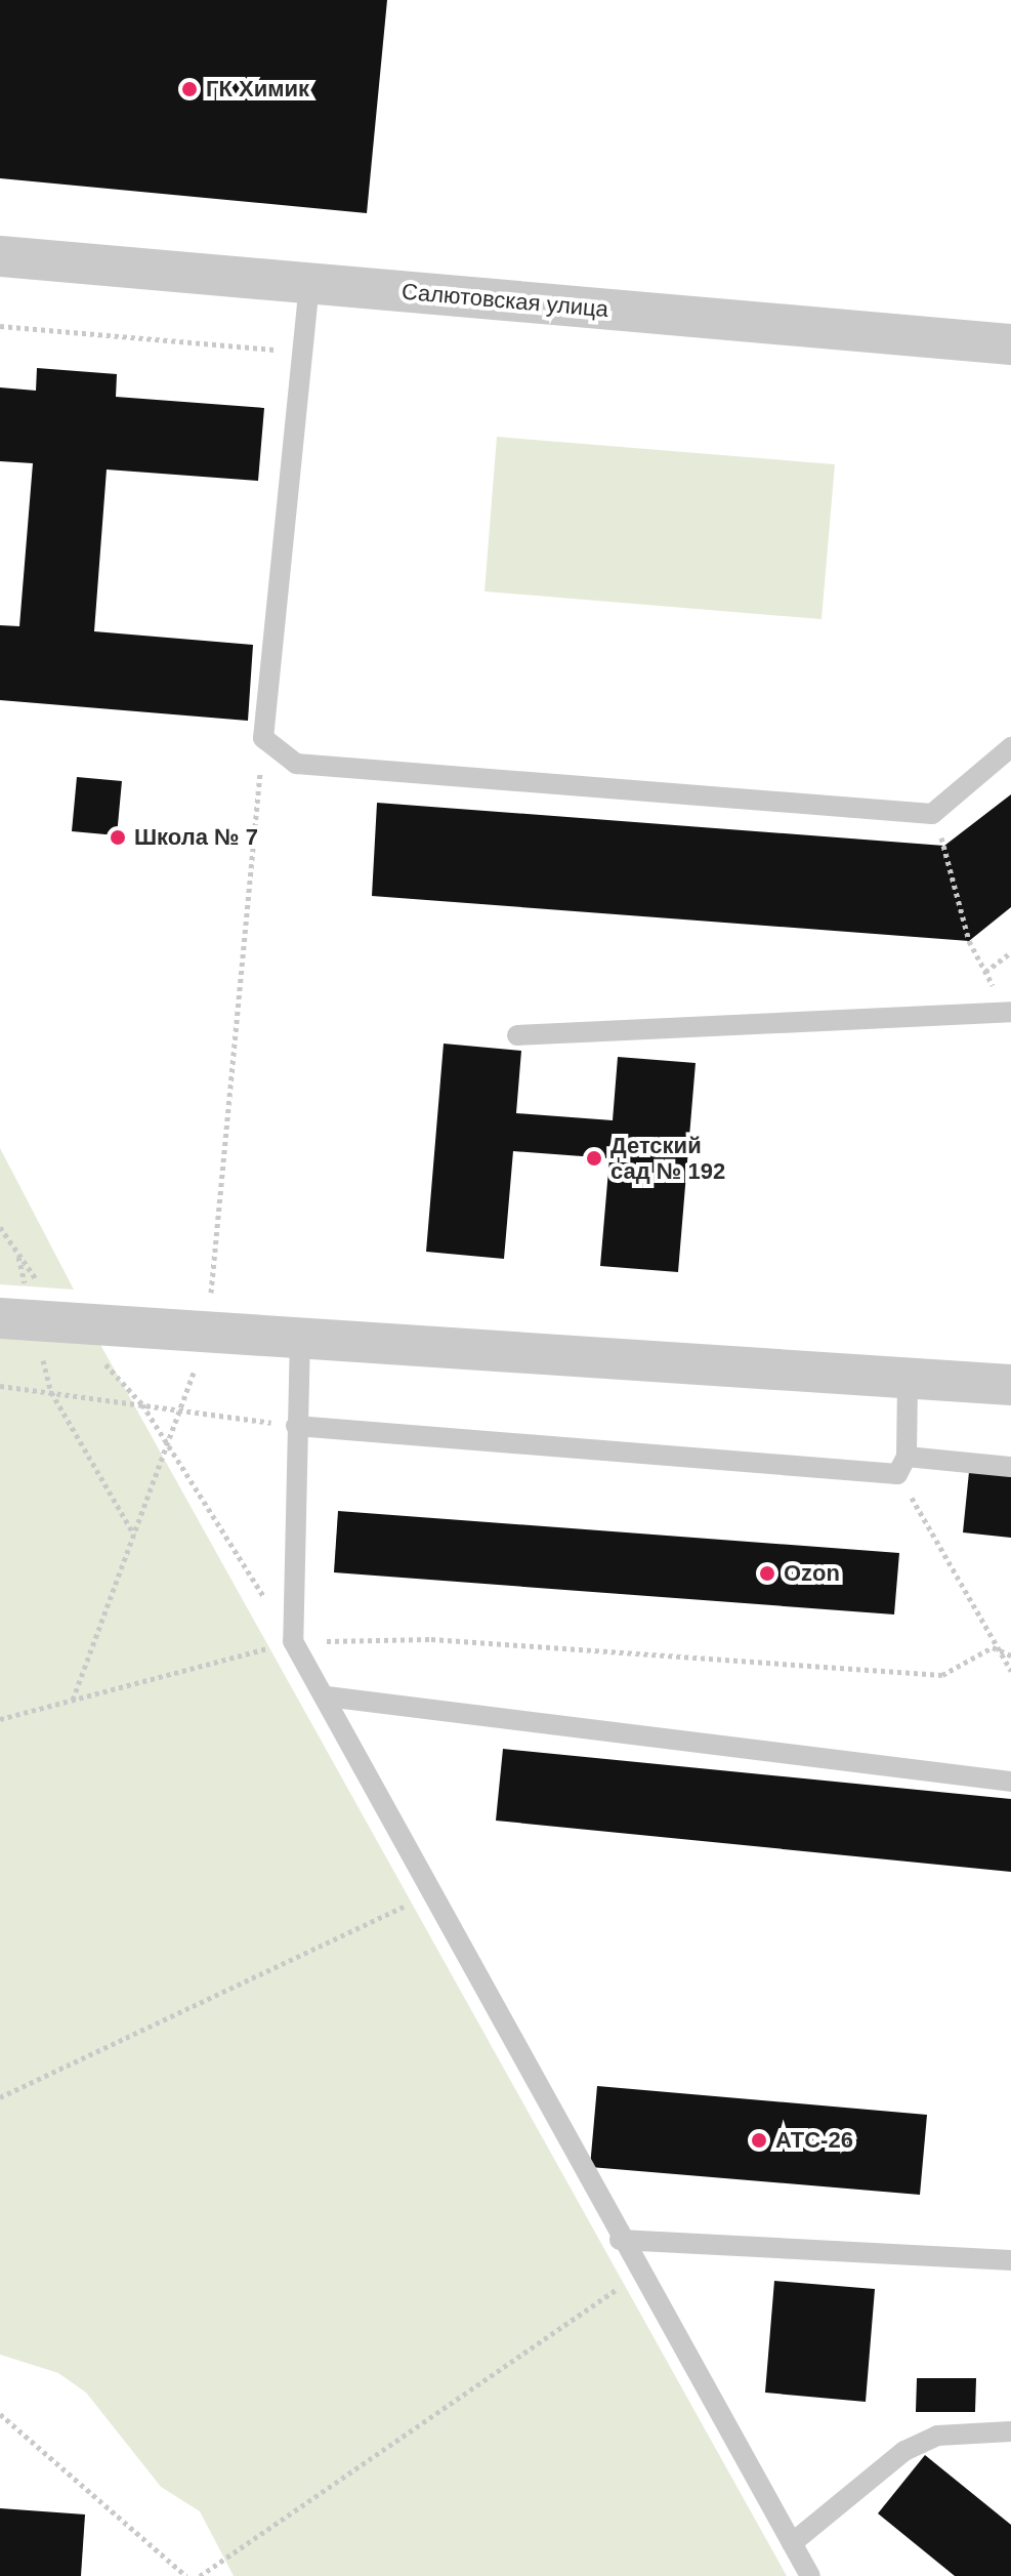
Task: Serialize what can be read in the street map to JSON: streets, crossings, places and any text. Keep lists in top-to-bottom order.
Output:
{
  "streets": {
    "street": ["Салютовская улица"]
  },
  "places": [
    "ГК Химик",
    "Школа № 7",
    "Детский сад № 192",
    "Ozon",
    "АТС-26"
  ]
}
